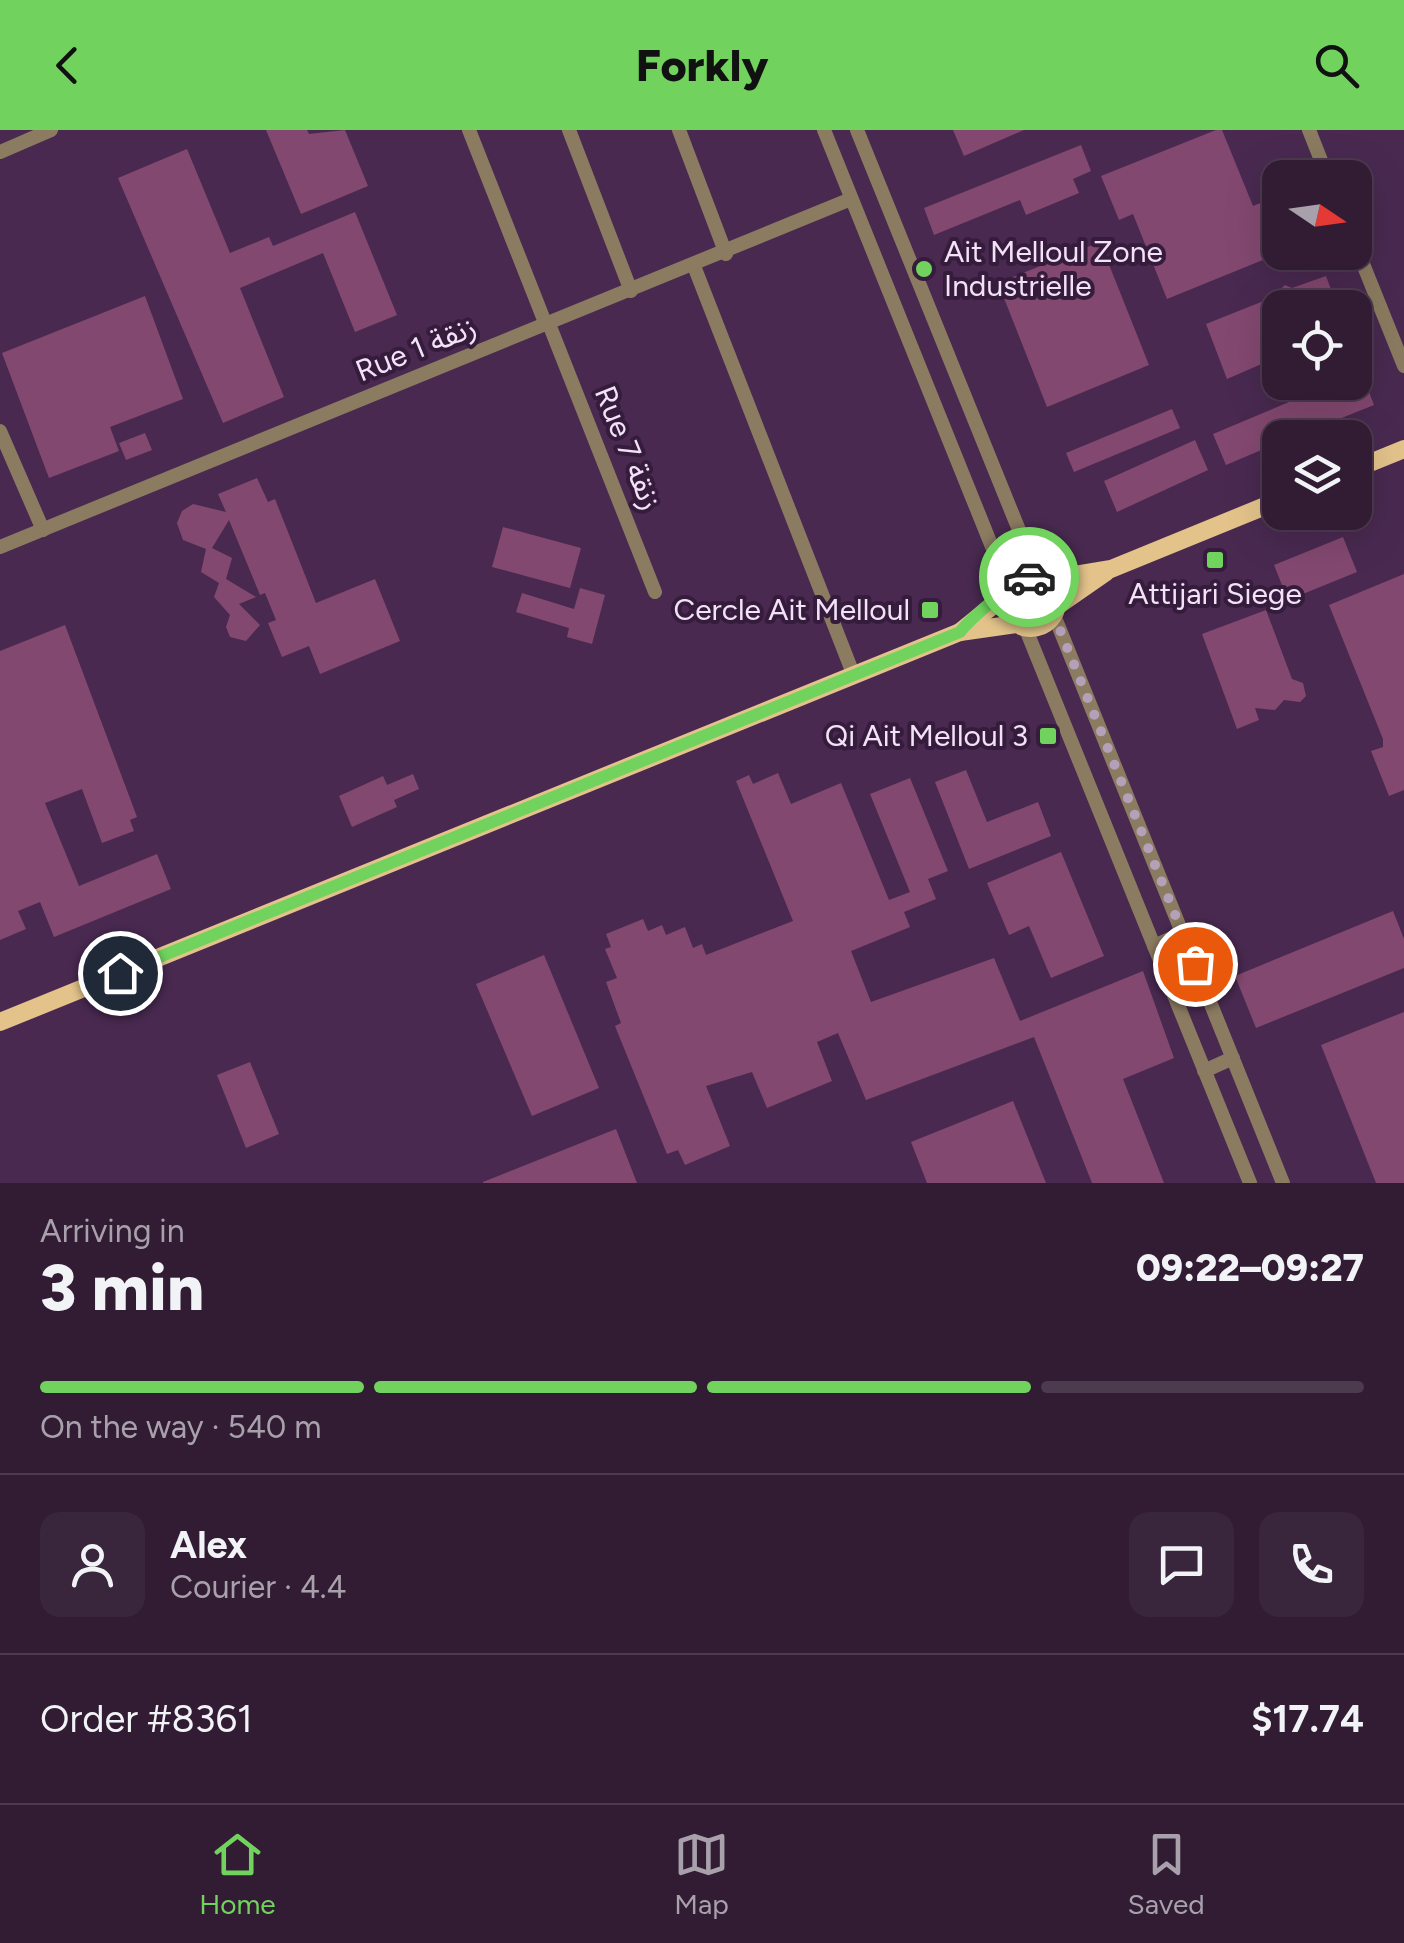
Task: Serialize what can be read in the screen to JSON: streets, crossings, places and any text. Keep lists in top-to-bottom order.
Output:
{
  "streets": {
    "street": ["Rue 1 زنقة", "Rue 7 زنقة"]
  },
  "crossings": [
    ["Rue 1 زنقة", "Rue 7 زنقة"]
  ],
  "places": {
    "other": ["Ait Melloul Zone Industrielle"],
    "transit": ["Attijari Siege", "Cercle Ait Melloul", "Qi Ait Melloul 3"]
  },
  "north": "right",
  "page": {
    "header": "Forkly",
    "heading": ["3 min", "Arriving in", "09:22–09:27"],
    "panel": [
      "Alex",
      "Courier · 4.4",
      "Order #8361",
      "$17.74"
    ],
    "bar": "On the way · 540 m",
    "tabs": ["Home", "Map", "Saved"]
  }
}
